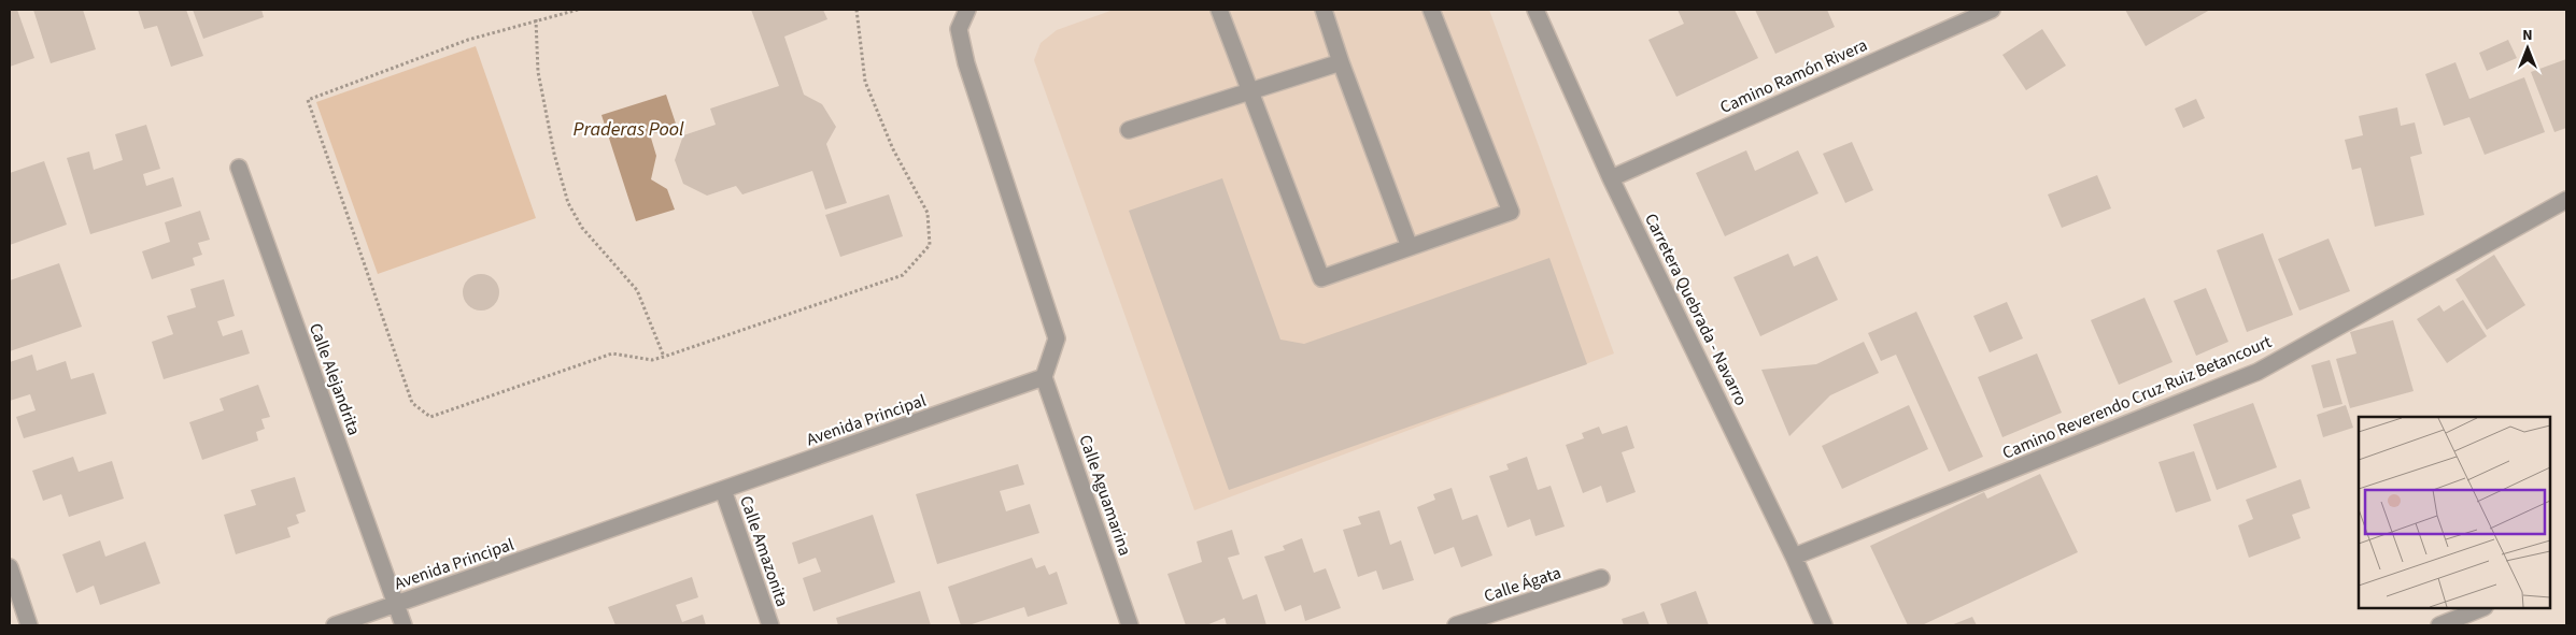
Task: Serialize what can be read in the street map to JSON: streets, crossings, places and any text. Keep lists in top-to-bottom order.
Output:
{
  "streets": {
    "street": [
      "Camino Ramón Rivera",
      "Carretera Quebrada - Navarro",
      "Calle Alejandrita",
      "Camino Reverendo Cruz Ruiz Betancourt",
      "Avenida Principal",
      "Calle Aguamarina",
      "Calle Amazonita",
      "Calle Ágata"
    ]
  },
  "crossings": [
    ["Camino Ramón Rivera", "Carretera Quebrada - Navarro"],
    ["Carretera Quebrada - Navarro", "Camino Reverendo Cruz Ruiz Betancourt"],
    ["Calle Alejandrita", "Avenida Principal"],
    ["Avenida Principal", "Calle Aguamarina"],
    ["Avenida Principal", "Calle Amazonita"]
  ],
  "water": ["Praderas Pool"],
  "north": "top"
}
